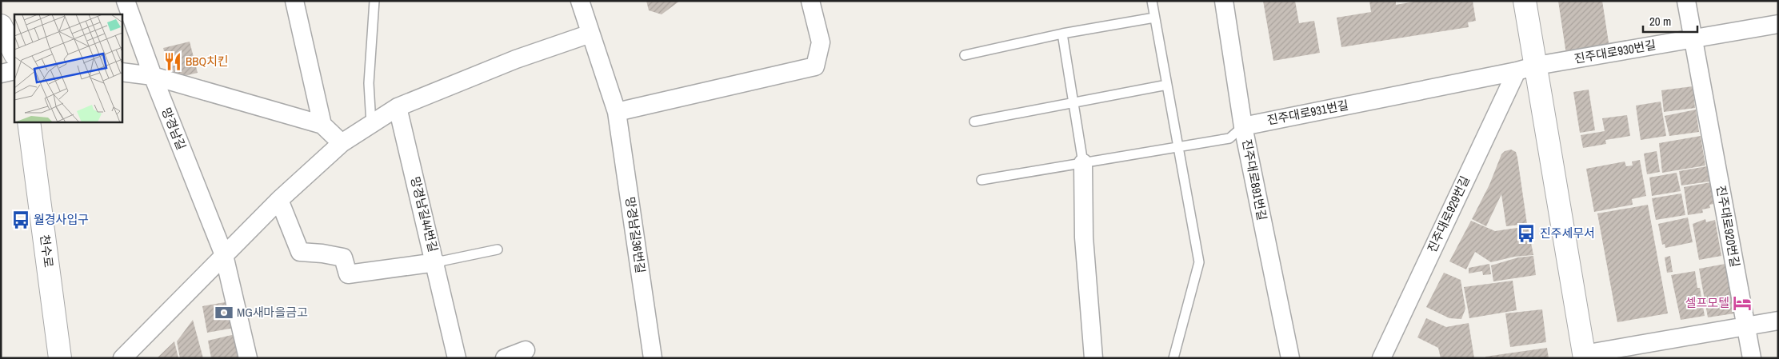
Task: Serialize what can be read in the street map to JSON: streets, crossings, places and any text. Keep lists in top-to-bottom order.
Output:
{
  "streets": {
    "street": [
      "진주대로930번길",
      "진주대로931번길",
      "망경남길",
      "진주대로891번길",
      "망경남길44번길",
      "진주대로929번길",
      "진주대로920번길",
      "망경남길36번길",
      "천수로"
    ]
  },
  "crossings": [
    ["진주대로930번길", "진주대로931번길"],
    ["진주대로930번길", "진주대로929번길"],
    ["진주대로930번길", "진주대로920번길"],
    ["진주대로931번길", "진주대로891번길"],
    ["진주대로931번길", "진주대로929번길"]
  ],
  "places": {
    "restaurant": ["BBQ치킨"],
    "bus stop": ["월경사입구", "진주세무서"],
    "hotel": ["셀프모텔"],
    "bank": ["MG새마을금고"]
  },
  "scale_bar": "20 m"
}
